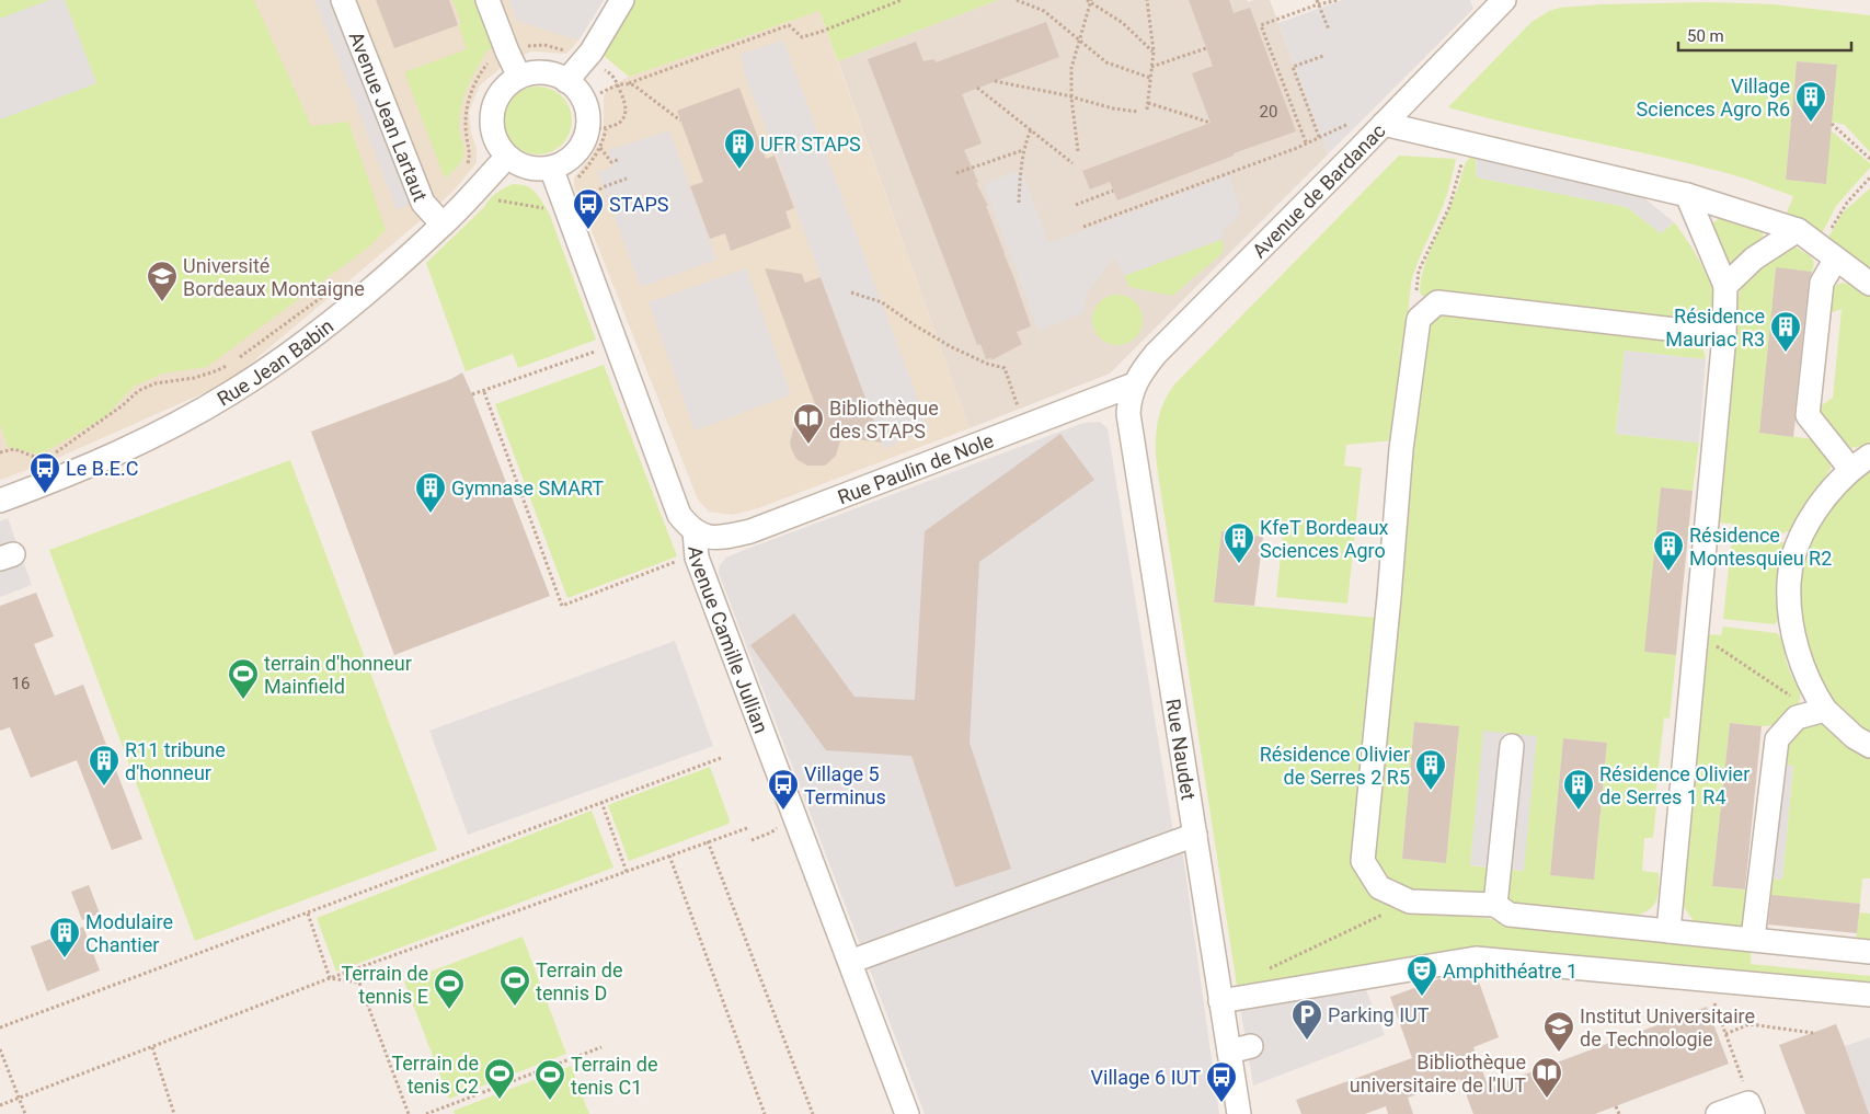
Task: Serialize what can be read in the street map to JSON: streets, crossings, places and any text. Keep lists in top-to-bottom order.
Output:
{
  "streets": {
    "street": [
      "Avenue Jean Lartaut",
      "Avenue de Bardanac",
      "Rue Jean Babin",
      "Rue Paulin de Nole",
      "Avenue Camille Jullian",
      "Rue Naudet"
    ]
  },
  "crossings": [
    ["Avenue Jean Lartaut", "Rue Jean Babin"],
    ["Avenue de Bardanac", "Rue Paulin de Nole"],
    ["Avenue de Bardanac", "Rue Naudet"],
    ["Rue Jean Babin", "Avenue Camille Jullian"],
    ["Rue Paulin de Nole", "Avenue Camille Jullian"],
    ["Rue Paulin de Nole", "Rue Naudet"]
  ],
  "places": {
    "building": [
      "Village Sciences Agro R6",
      "UFR STAPS",
      "Résidence Mauriac R3",
      "Gymnase SMART",
      "KfeT Bordeaux Sciences Agro",
      "Résidence Montesquieu R2",
      "R11 tribune d'honneur",
      "Résidence Olivier de Serres 2 R5",
      "Résidence Olivier de Serres 1 R4",
      "Modulaire Chantier"
    ],
    "bus stop": [
      "STAPS",
      "Le B.E.C",
      "Village 5 Terminus",
      "Village 6 IUT"
    ],
    "school or university": ["Université Bordeaux Montaigne", "Institut Universitaire de Technologie"],
    "library": ["Bibliothèque des STAPS", "Bibliothèque universitaire de l'IUT"],
    "sports": [
      "terrain d'honneur Mainfield",
      "Terrain de tennis D",
      "Terrain de tennis E",
      "Terrain de tenis C2",
      "Terrain de tenis C1"
    ],
    "theatre": ["Amphithéatre 1"],
    "parking": ["Parking IUT"]
  },
  "house_numbers": ["20", "16"],
  "scale_bar": "50 m"
}
